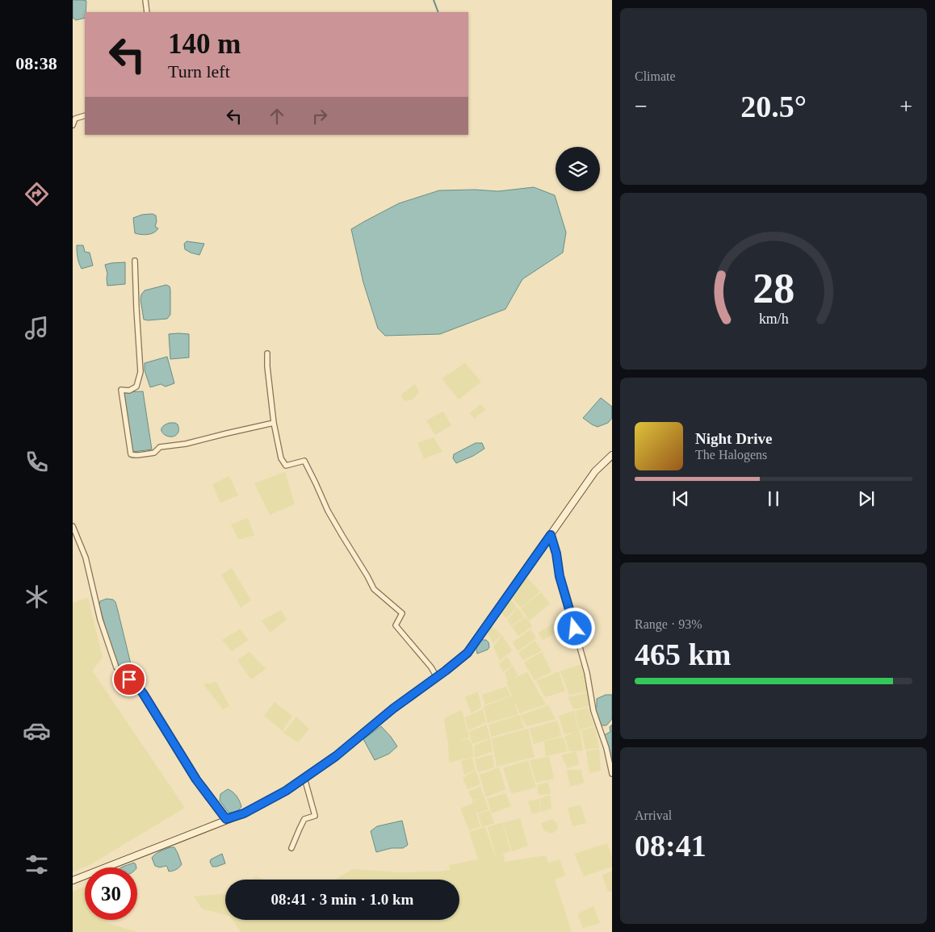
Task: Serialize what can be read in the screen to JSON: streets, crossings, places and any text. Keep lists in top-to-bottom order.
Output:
{
  "page": {
    "tabs": "08:38",
    "tile": [
      "Climate",
      ["Range · 93%", "465 km"],
      ["Arrival", "08:41"]
    ],
    "turn": ["140 m", "Turn left"],
    "heat": ["−", "20.5°", "+"],
    "song": ["Night Drive", "The Halogens"],
    "limit": "30",
    "trip": "08:41 · 3 min · 1.0 km",
    "gauge": ["28", "km/h"]
  }
}
